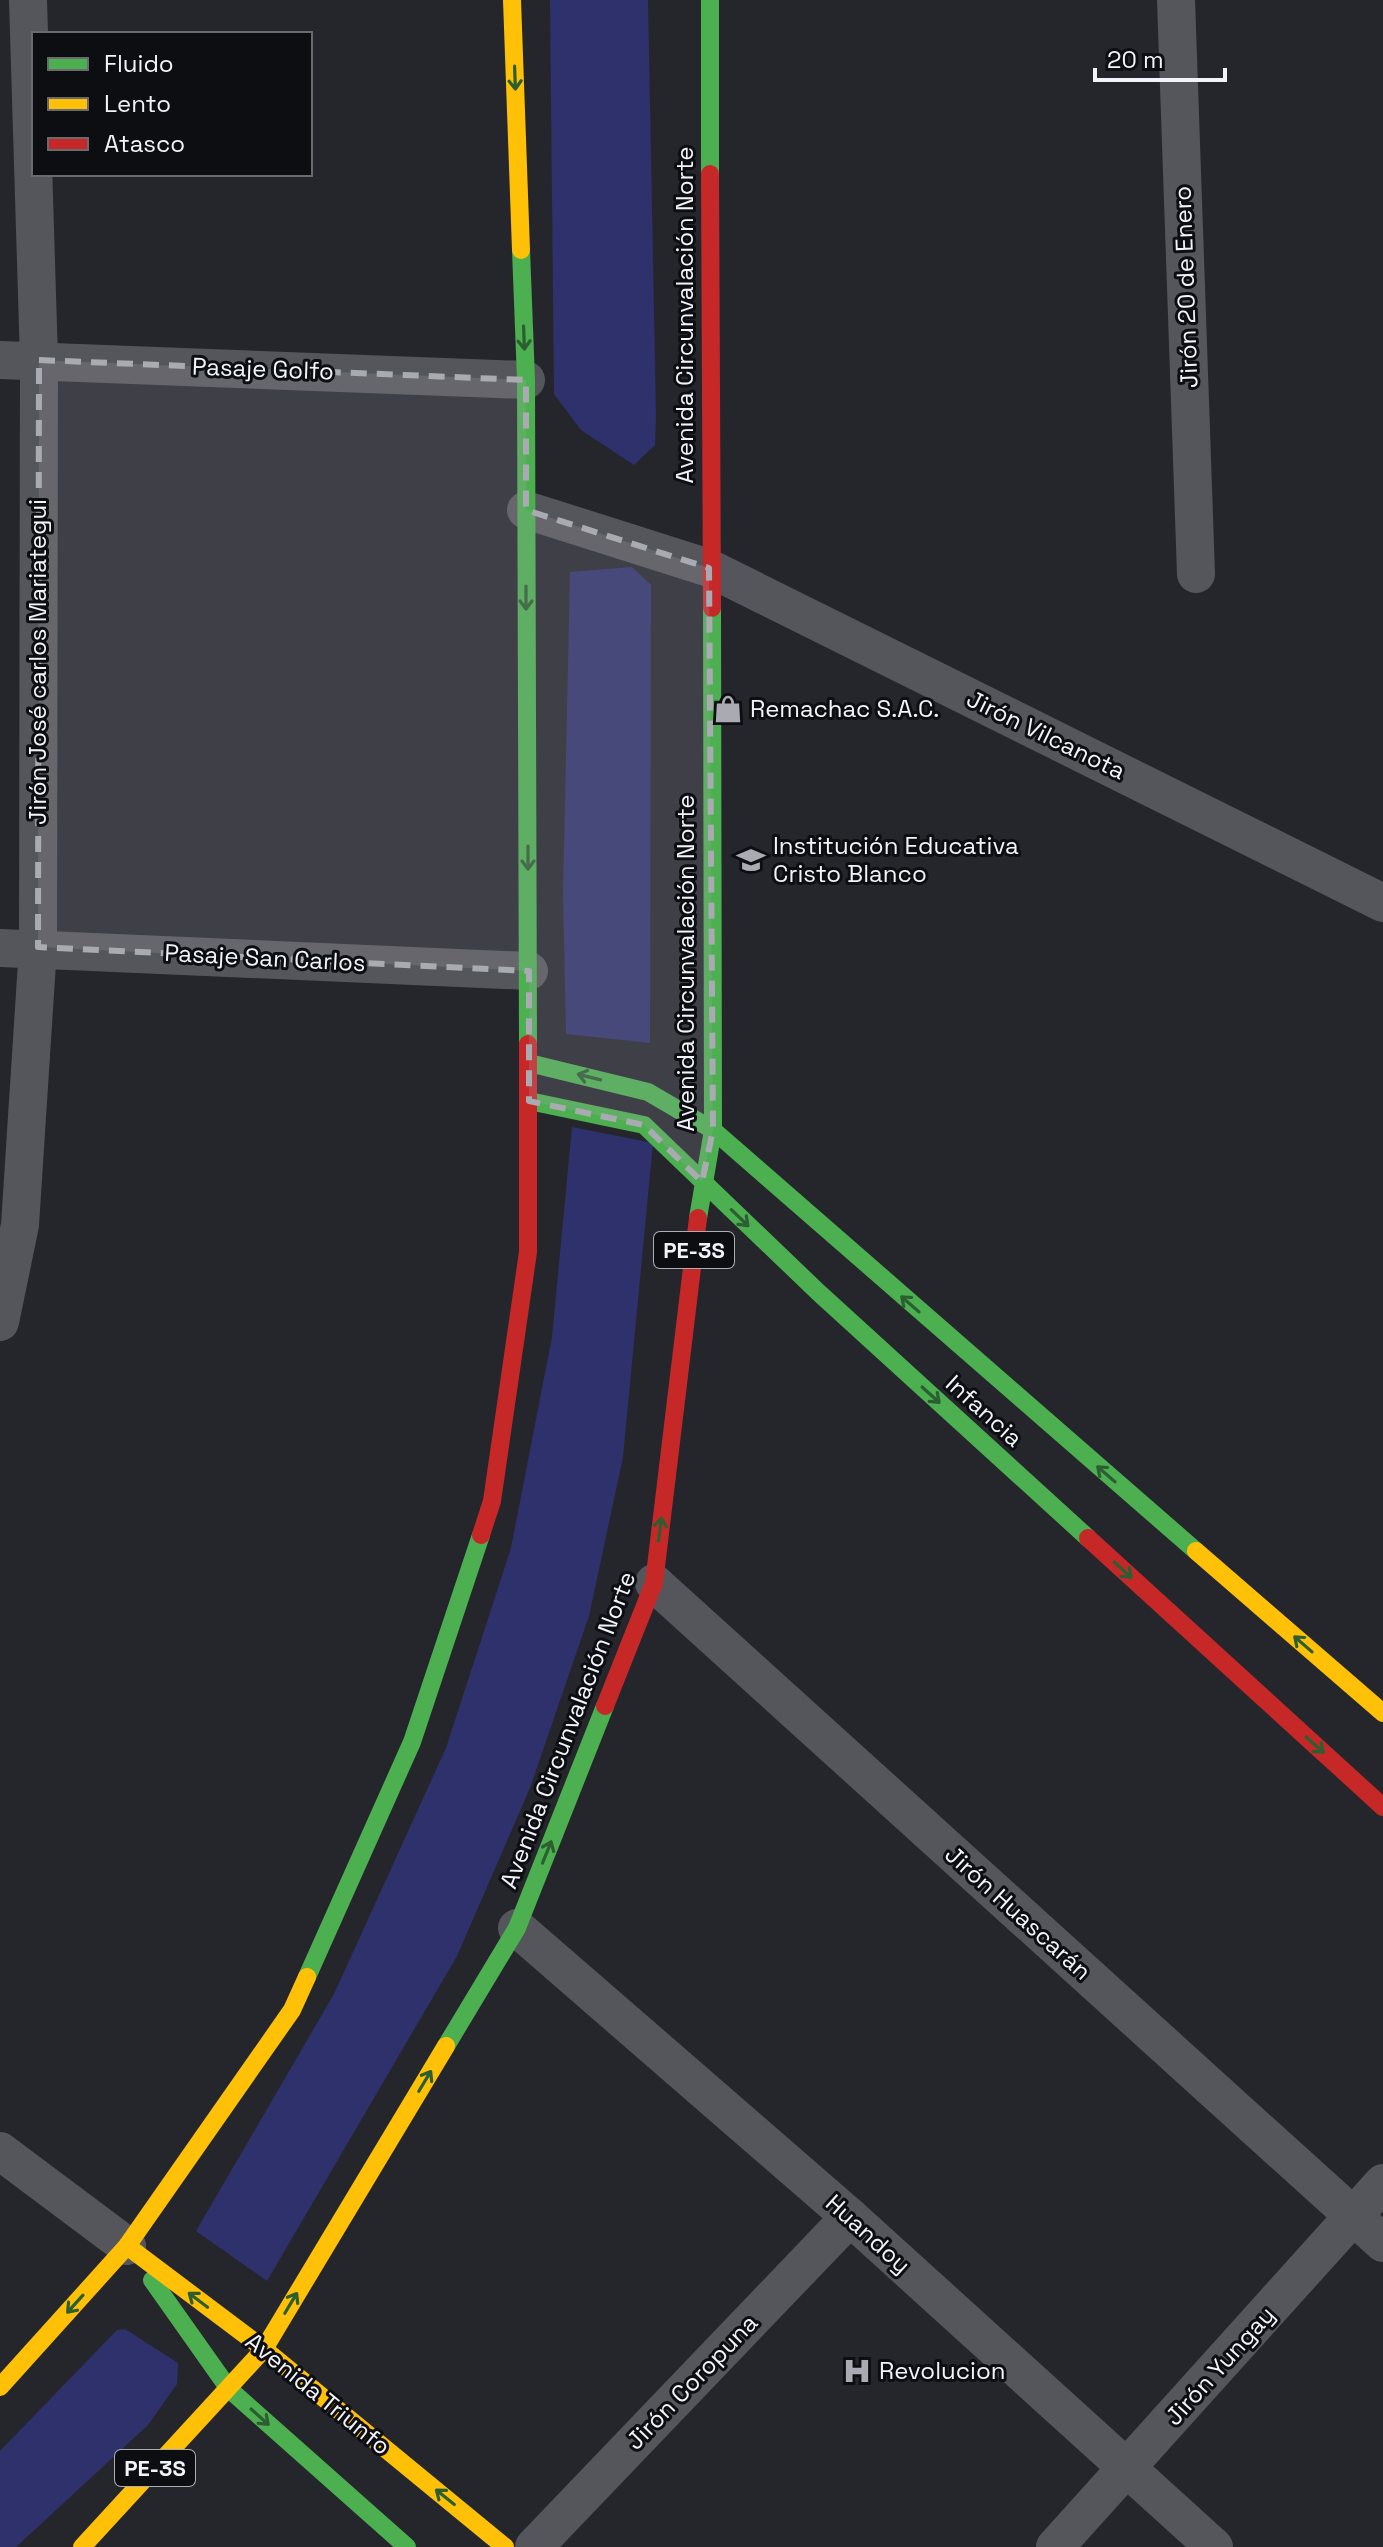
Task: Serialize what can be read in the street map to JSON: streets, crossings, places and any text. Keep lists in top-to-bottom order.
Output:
{
  "streets": {
    "main road": [
      "Avenida Circunvalación Norte",
      "PE-3S",
      "Infancia",
      "Avenida Triunfo"
    ],
    "street": [
      "Jirón 20 de Enero",
      "Pasaje Golfo",
      "Jirón José carlos Mariategui",
      "Jirón Vilcanota",
      "Pasaje San Carlos",
      "Jirón Huascarán",
      "Huandoy",
      "Jirón Yungay",
      "Jirón Coropuna"
    ]
  },
  "crossings": [
    ["Avenida Circunvalación Norte", "Jirón Vilcanota"],
    ["Avenida Circunvalación Norte", "PE-3S"],
    ["Avenida Circunvalación Norte", "Infancia"],
    ["Avenida Circunvalación Norte", "Jirón Huascarán"],
    ["Avenida Circunvalación Norte", "Huandoy"],
    ["Avenida Circunvalación Norte", "Avenida Triunfo"],
    ["Pasaje Golfo", "Jirón José carlos Mariategui"],
    ["Jirón José carlos Mariategui", "Pasaje San Carlos"],
    ["PE-3S", "Avenida Triunfo"],
    ["Jirón Huascarán", "Jirón Yungay"],
    ["Huandoy", "Jirón Yungay"],
    ["Huandoy", "Jirón Coropuna"]
  ],
  "one_way": ["Avenida Circunvalación Norte"],
  "places": {
    "shop": ["Remachac S.A.C."],
    "school or university": ["Institución Educativa Cristo Blanco"],
    "hospital": ["Revolucion"]
  },
  "legend": ["Fluido", "Lento", "Atasco"],
  "scale_bar": "20 m"
}
